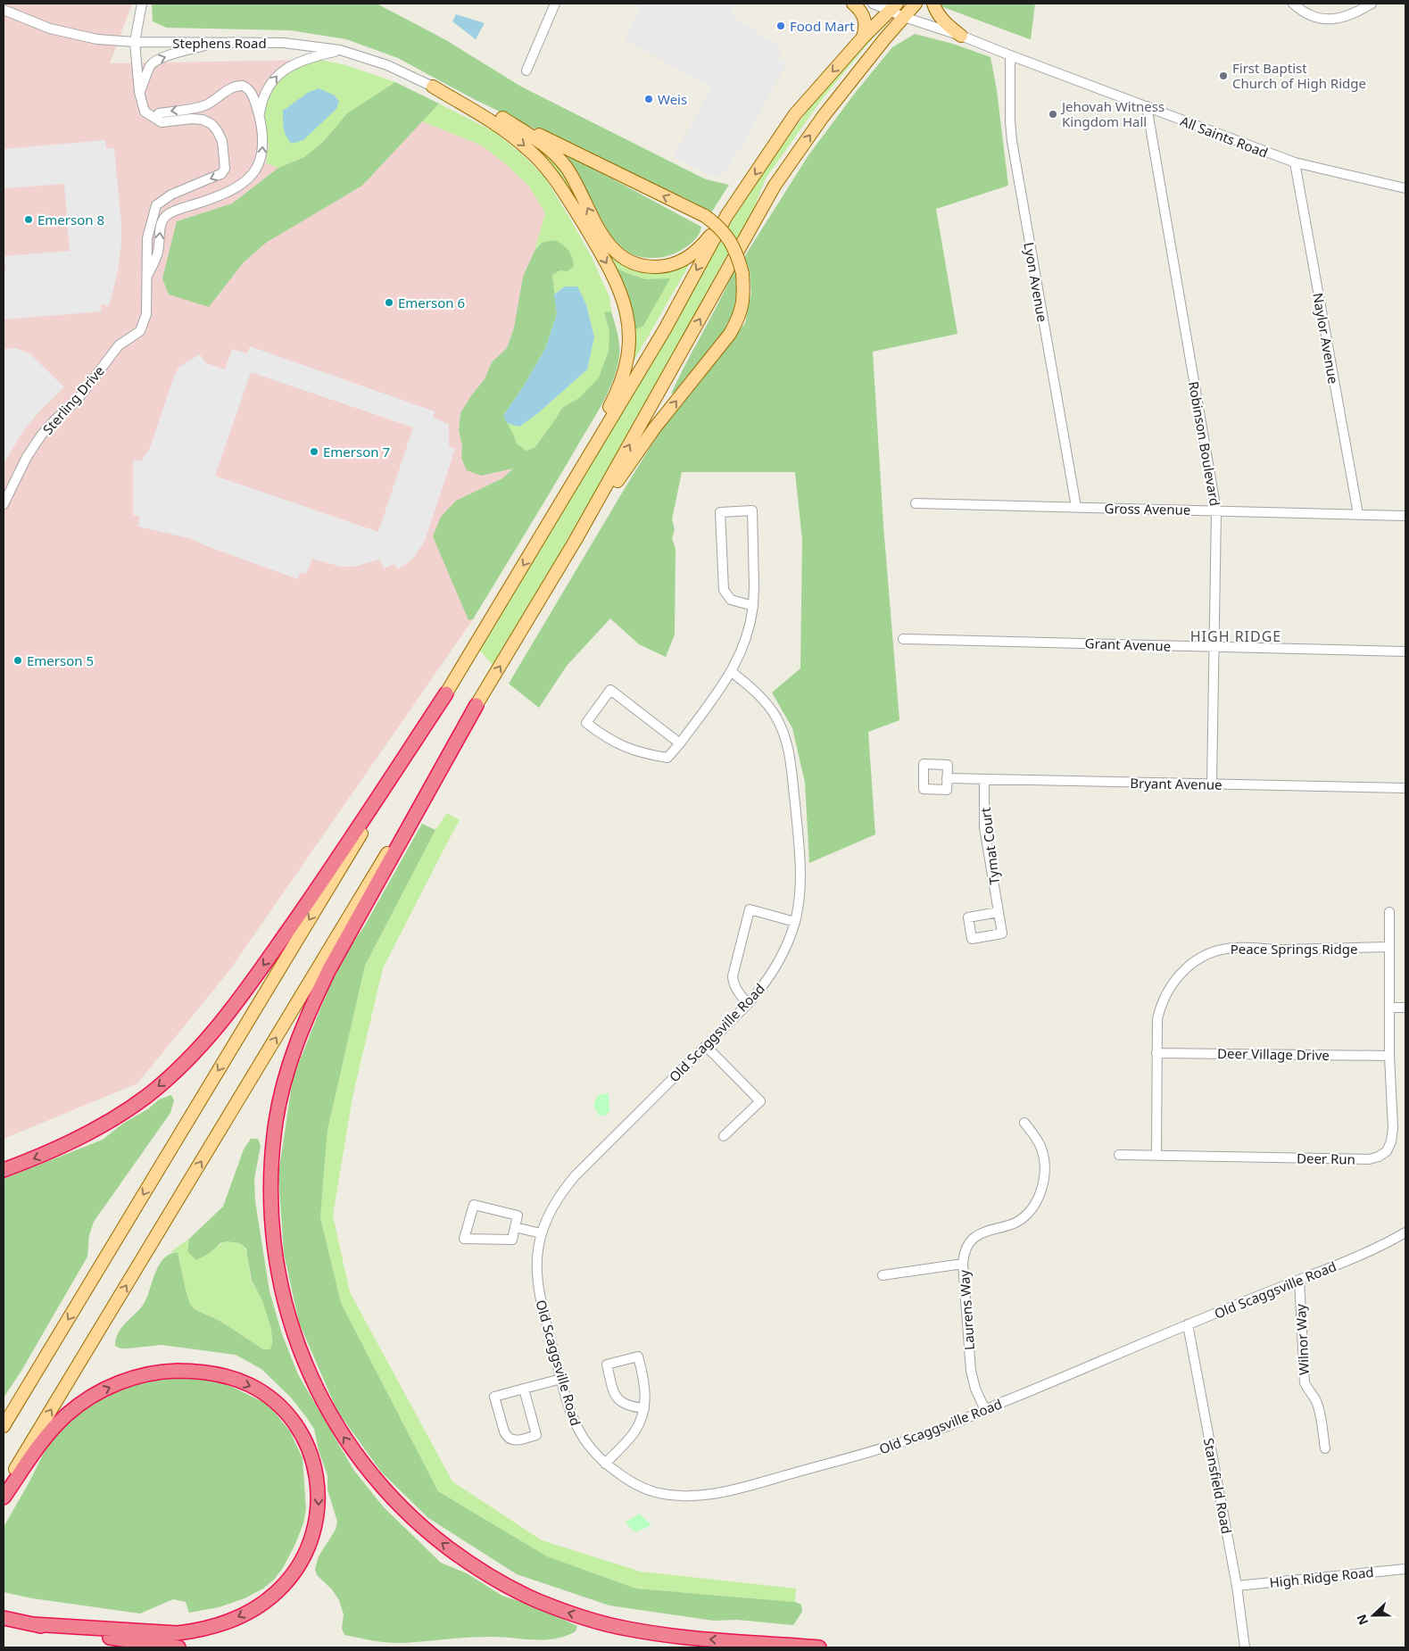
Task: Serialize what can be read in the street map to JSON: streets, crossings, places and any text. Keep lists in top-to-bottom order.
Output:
{
  "streets": {
    "street": [
      "Stephens Road",
      "All Saints Road",
      "Lyon Avenue",
      "Naylor Avenue",
      "Sterling Drive",
      "Robinson Boulevard",
      "Gross Avenue",
      "Grant Avenue",
      "Bryant Avenue",
      "Tymat Court",
      "Peace Springs Ridge",
      "Old Scaggsville Road",
      "Deer Village Drive",
      "Deer Run",
      "Laurens Way",
      "Wilnor Way",
      "Stansfield Road",
      "High Ridge Road"
    ]
  },
  "crossings": [
    ["All Saints Road", "Lyon Avenue"],
    ["All Saints Road", "Naylor Avenue"],
    ["All Saints Road", "Robinson Boulevard"],
    ["Lyon Avenue", "Gross Avenue"],
    ["Naylor Avenue", "Gross Avenue"],
    ["Robinson Boulevard", "Gross Avenue"],
    ["Robinson Boulevard", "Grant Avenue"],
    ["Robinson Boulevard", "Bryant Avenue"],
    ["Bryant Avenue", "Tymat Court"],
    ["Peace Springs Ridge", "Deer Village Drive"],
    ["Peace Springs Ridge", "Deer Run"],
    ["Old Scaggsville Road", "Laurens Way"],
    ["Old Scaggsville Road", "Wilnor Way"],
    ["Old Scaggsville Road", "Stansfield Road"],
    ["Deer Village Drive", "Deer Run"],
    ["Stansfield Road", "High Ridge Road"]
  ],
  "districts": ["HIGH RIDGE"],
  "places": [
    "Food Mart",
    "First Baptist Church of High Ridge",
    "Weis",
    "Jehovah Witness Kingdom Hall",
    "Emerson 8",
    "Emerson 6",
    "Emerson 7",
    "Emerson 5"
  ],
  "north": "left"
}
